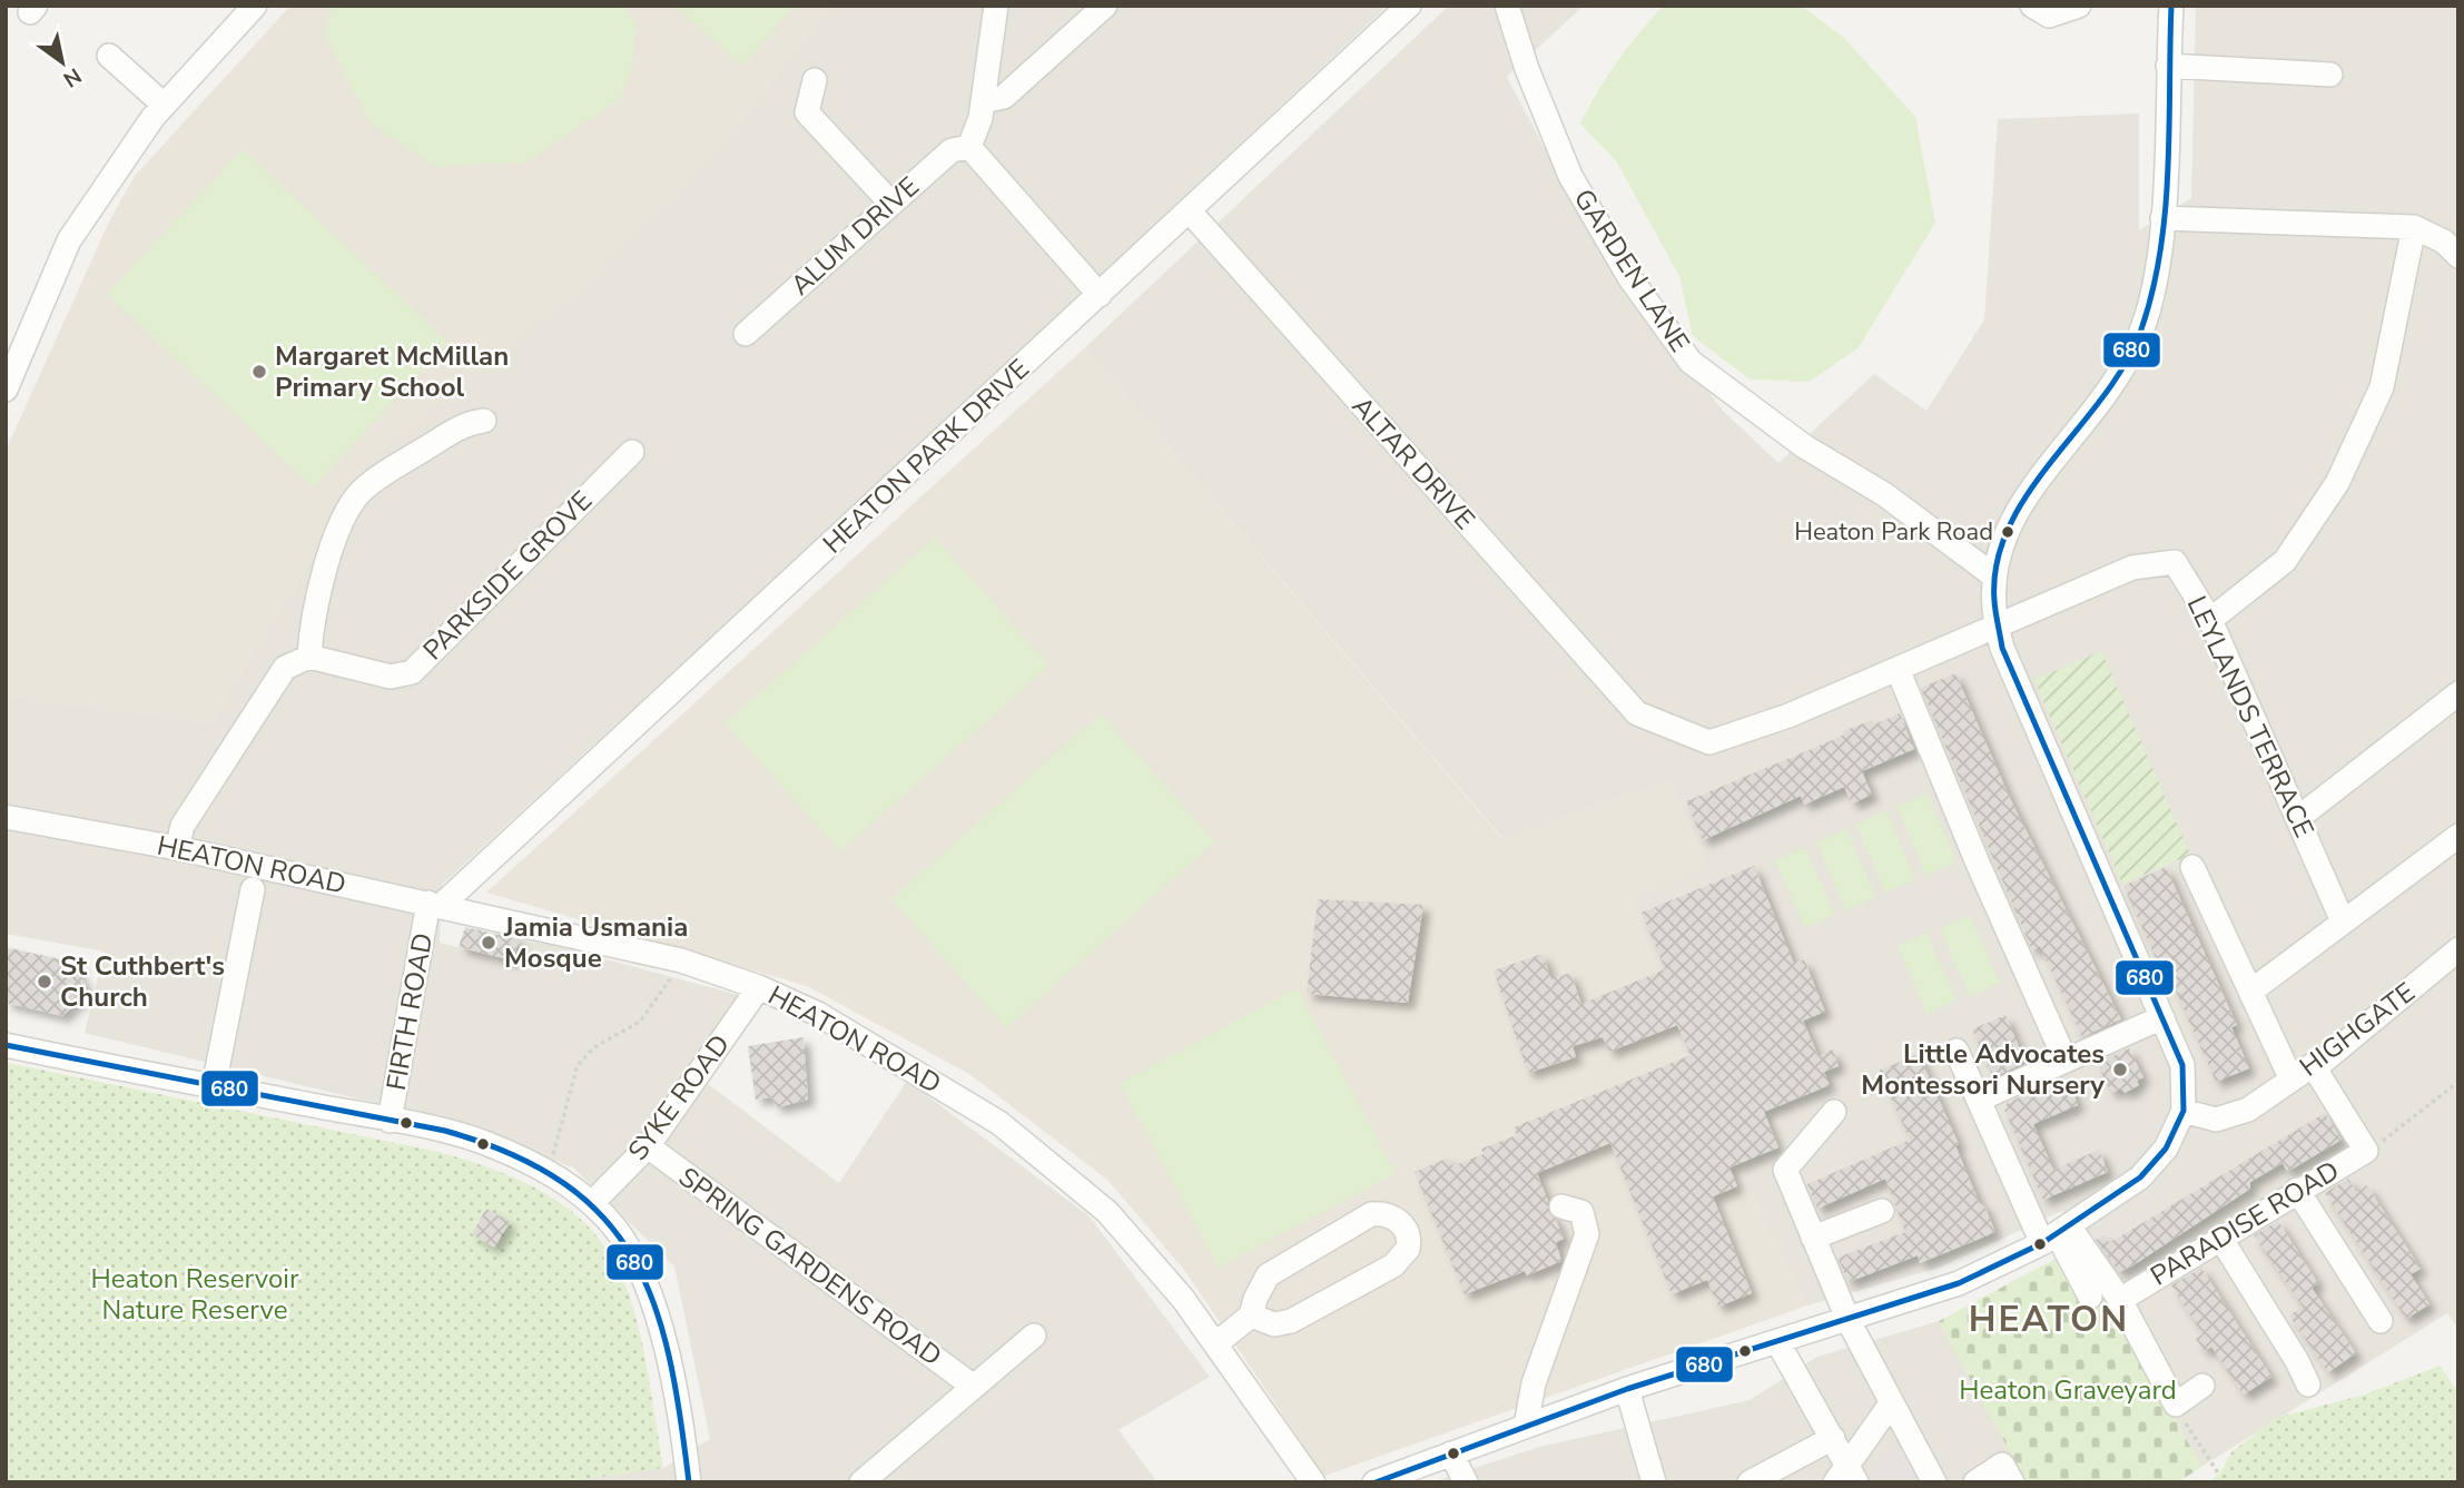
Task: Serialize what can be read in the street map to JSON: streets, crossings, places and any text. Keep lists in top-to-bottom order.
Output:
{
  "streets": {
    "street": [
      "ALUM DRIVE",
      "GARDEN LANE",
      "HEATON PARK DRIVE",
      "ALTAR DRIVE",
      "PARKSIDE GROVE",
      "LEYLANDS TERRACE",
      "HEATON ROAD",
      "FIRTH ROAD",
      "HIGHGATE",
      "SYKE ROAD",
      "PARADISE ROAD",
      "SPRING GARDENS ROAD"
    ]
  },
  "crossings": [
    ["HEATON PARK DRIVE", "ALTAR DRIVE"],
    ["HEATON PARK DRIVE", "HEATON ROAD"],
    ["HEATON PARK DRIVE", "FIRTH ROAD"],
    ["HEATON ROAD", "FIRTH ROAD"],
    ["HEATON ROAD", "SYKE ROAD"],
    ["SYKE ROAD", "SPRING GARDENS ROAD"]
  ],
  "districts": ["HEATON"],
  "parks": ["Heaton Reservoir Nature Reserve", "Heaton Graveyard"],
  "places": [
    "Margaret McMillan Primary School",
    "Heaton Park Road",
    "Jamia Usmania Mosque",
    "St Cuthbert's Church",
    "Little Advocates Montessori Nursery"
  ],
  "lines": ["transit line 680"],
  "north": "bottom right"
}
